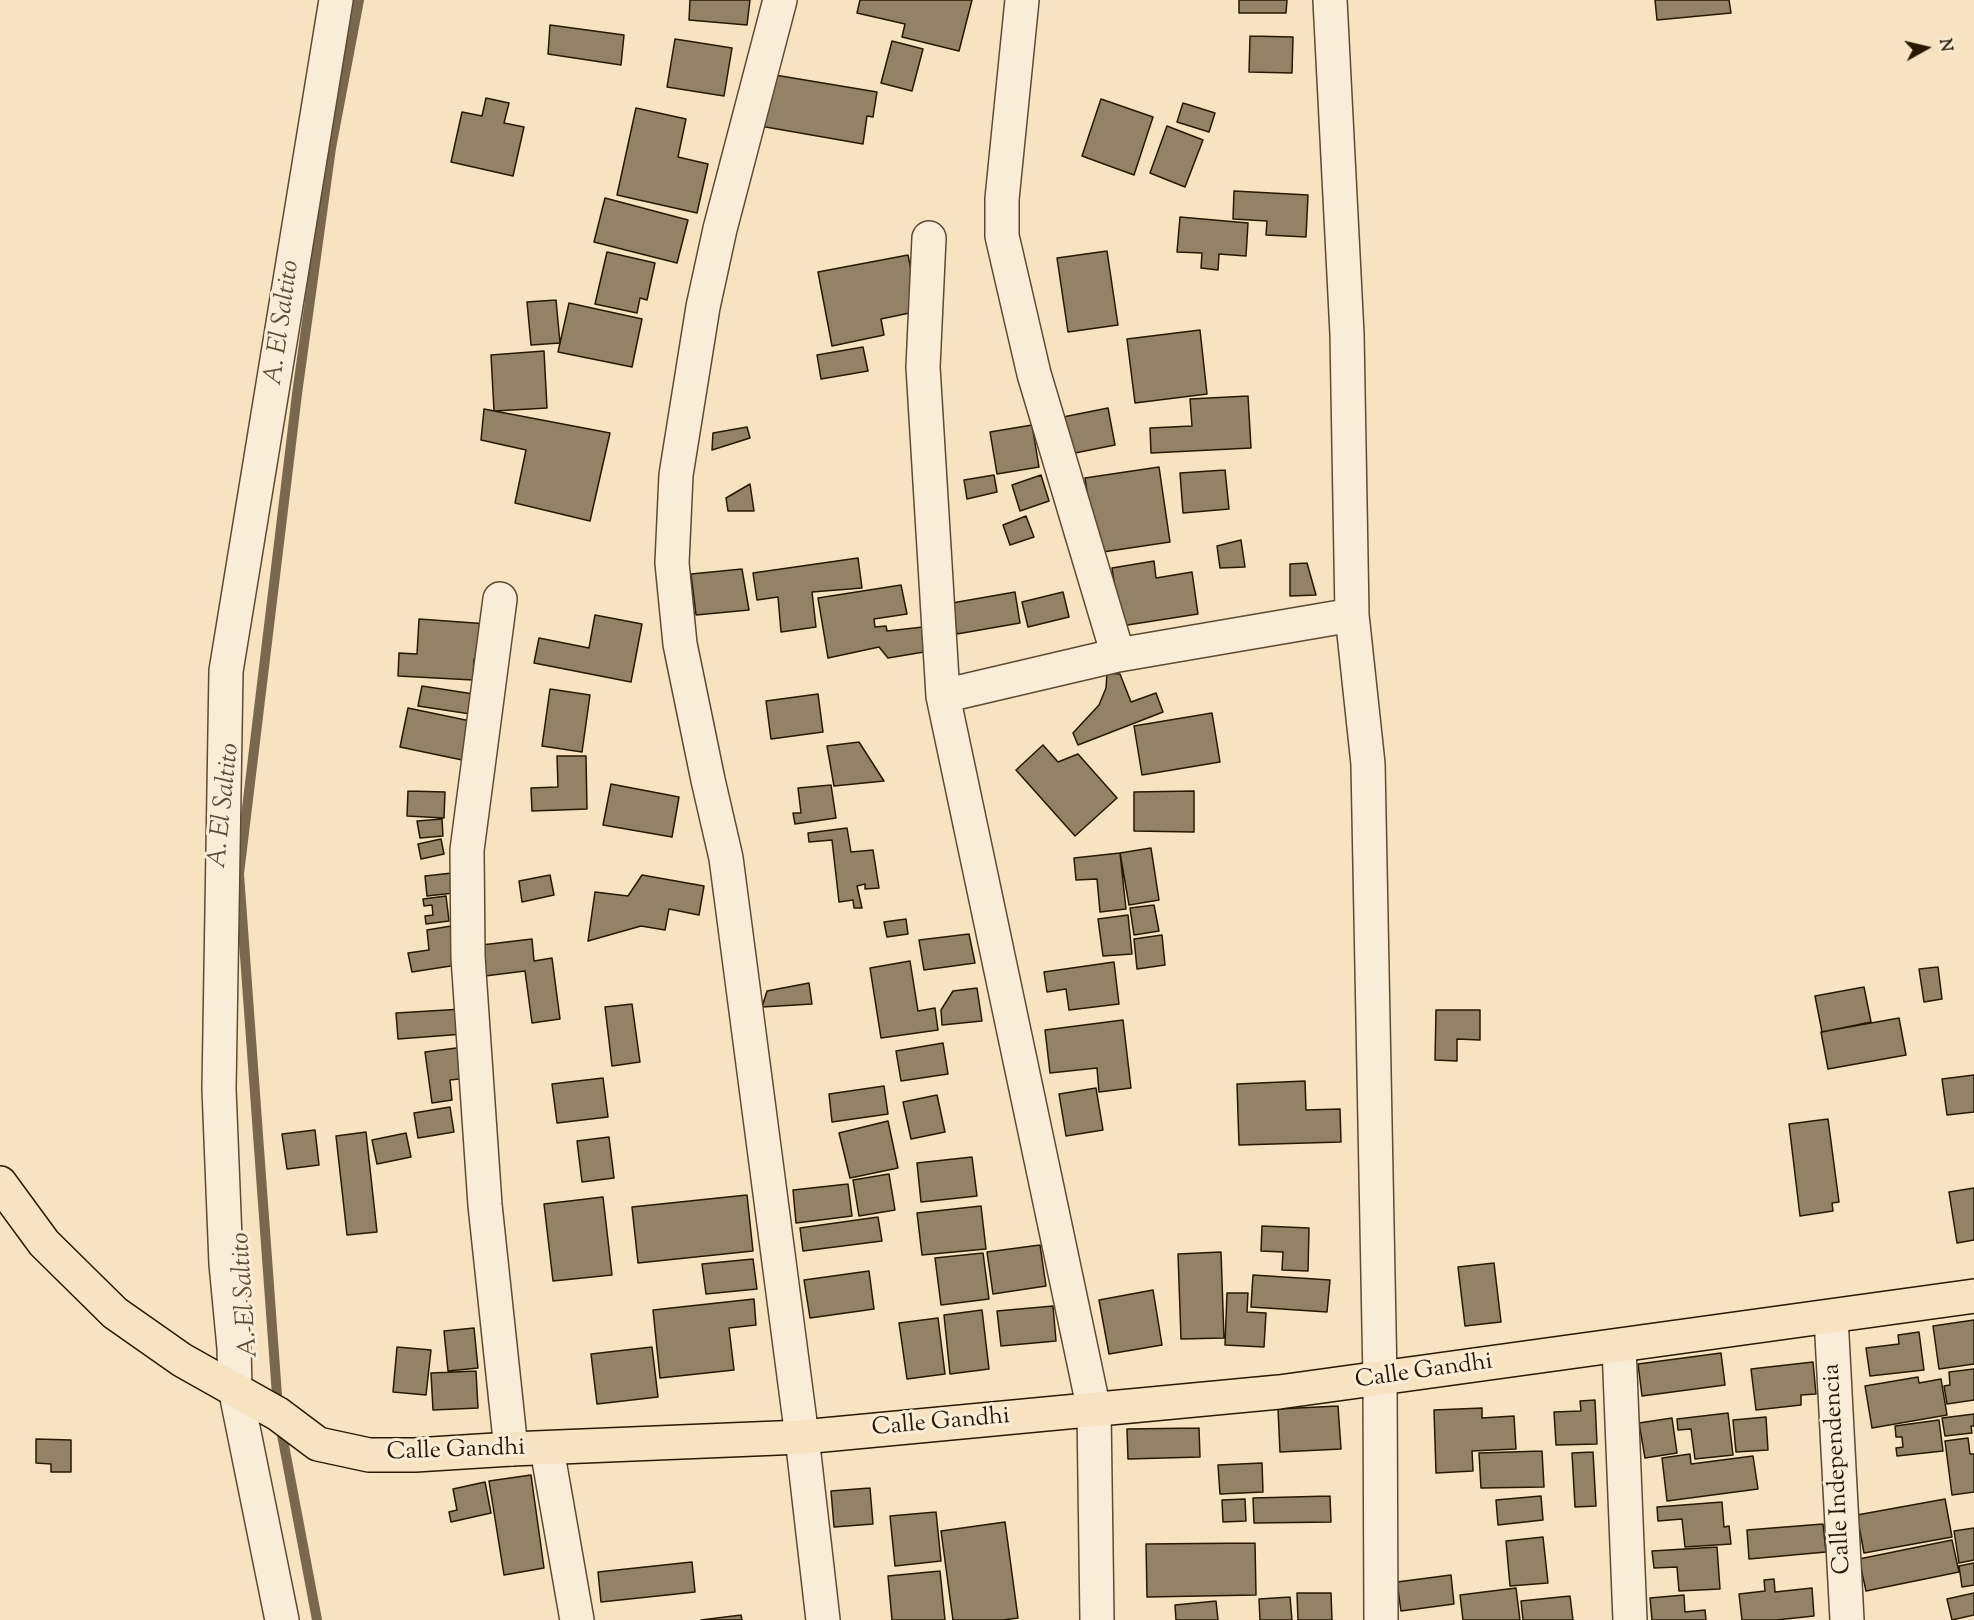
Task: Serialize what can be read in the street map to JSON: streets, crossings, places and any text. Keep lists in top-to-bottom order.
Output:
{
  "streets": {
    "main road": ["Calle Gandhi"],
    "street": ["Calle Independencia"]
  },
  "crossings": [
    ["Calle Gandhi", "Calle Independencia"]
  ],
  "water": ["A. El Saltito"],
  "north": "right"
}
